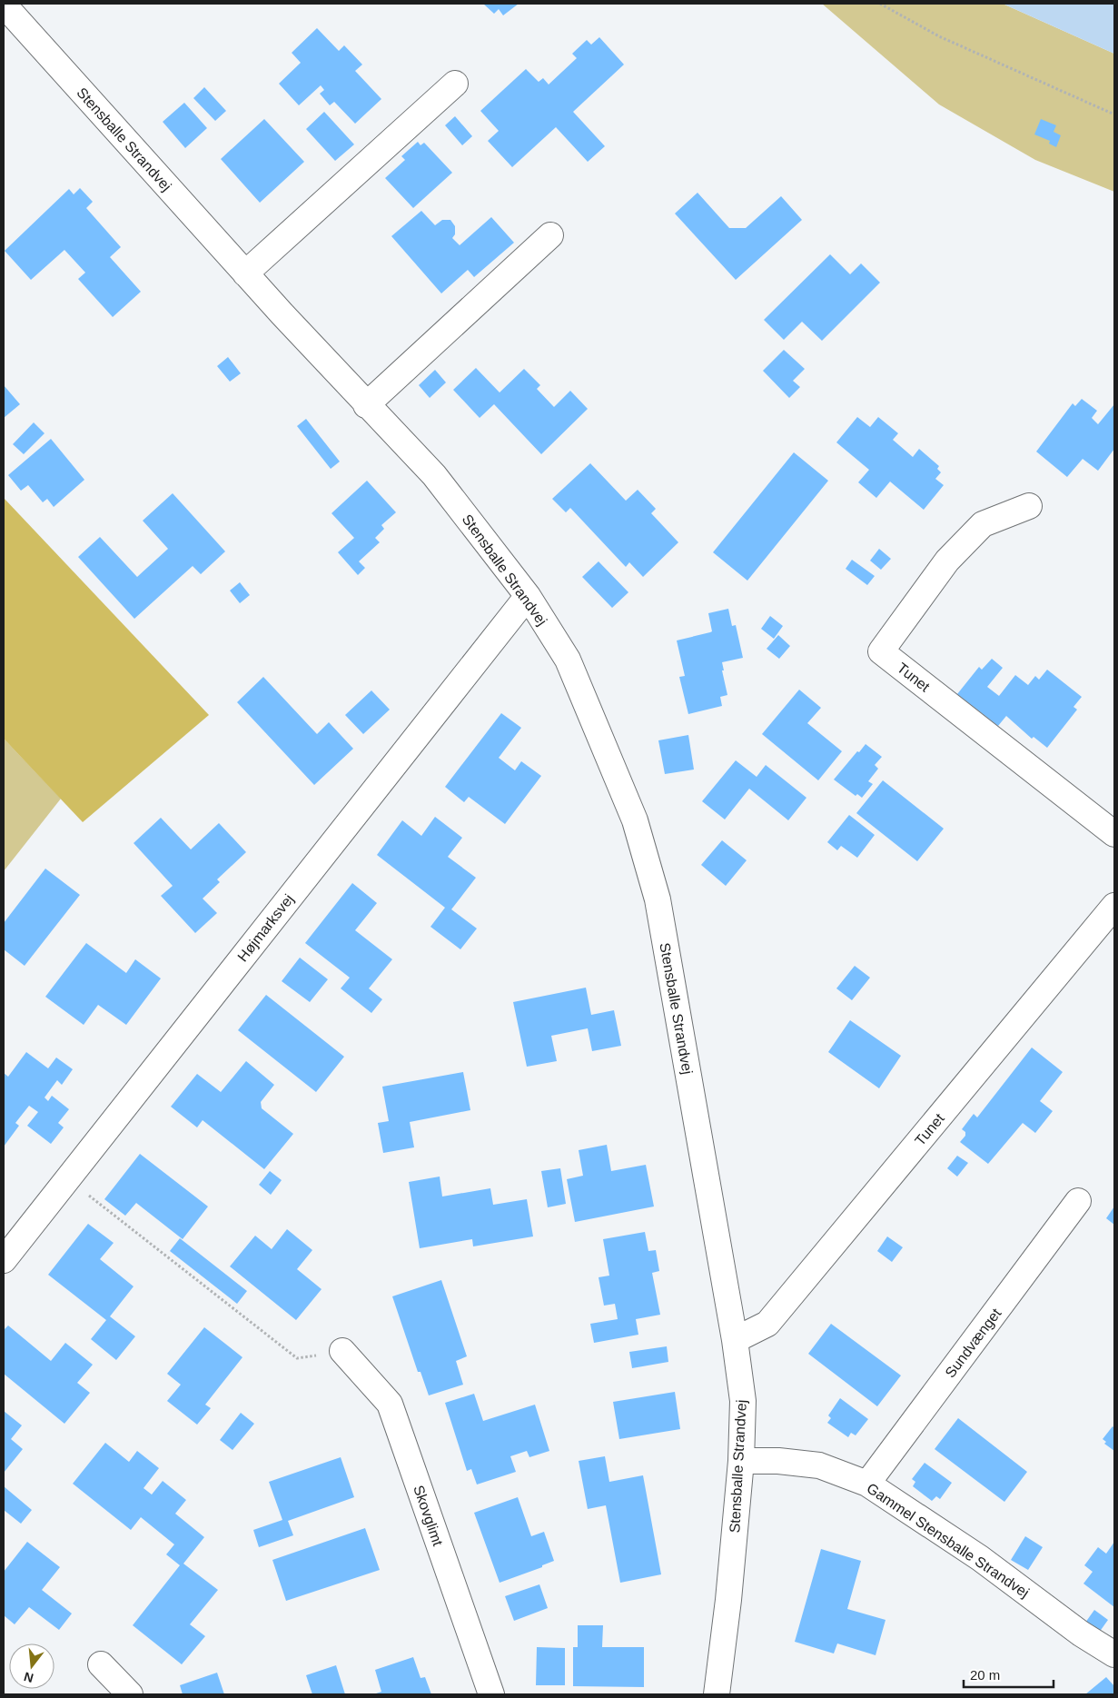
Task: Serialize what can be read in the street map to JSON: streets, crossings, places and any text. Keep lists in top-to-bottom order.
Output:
{
  "streets": {
    "street": [
      "Stensballe Strandvej",
      "Tunet",
      "Højmarksvej",
      "Sundvænget",
      "Skovglimt",
      "Gammel Stensballe Strandvej"
    ]
  },
  "crossings": [
    ["Stensballe Strandvej", "Tunet"],
    ["Stensballe Strandvej", "Højmarksvej"],
    ["Stensballe Strandvej", "Gammel Stensballe Strandvej"],
    ["Sundvænget", "Gammel Stensballe Strandvej"]
  ],
  "scale_bar": "20 m",
  "north": "bottom"
}
